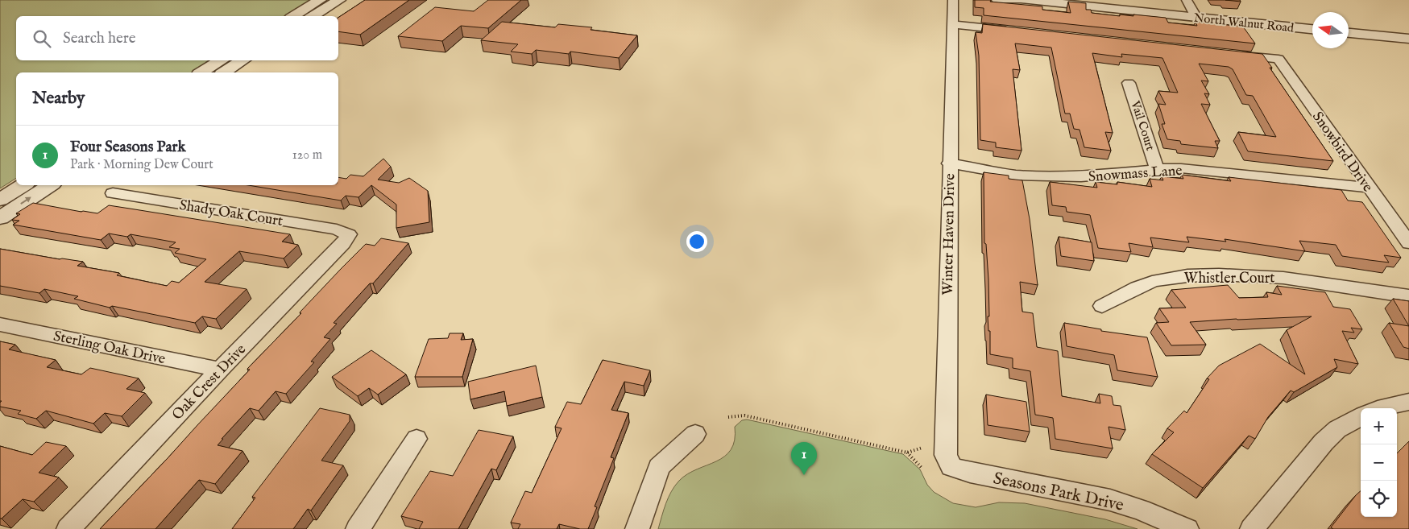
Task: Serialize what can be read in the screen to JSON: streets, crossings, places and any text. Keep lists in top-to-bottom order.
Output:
{
  "streets": {
    "street": [
      "North Walnut Road",
      "Vail Court",
      "Snowbird Drive",
      "Snowmass Lane",
      "Shady Oak Court",
      "Winter Haven Drive",
      "Whistler Court",
      "Sterling Oak Drive",
      "Oak Crest Drive",
      "Seasons Park Drive"
    ]
  },
  "crossings": [
    ["Vail Court", "Snowmass Lane"],
    ["Snowbird Drive", "Snowmass Lane"],
    ["Snowmass Lane", "Winter Haven Drive"],
    ["Shady Oak Court", "Oak Crest Drive"],
    ["Winter Haven Drive", "Seasons Park Drive"],
    ["Sterling Oak Drive", "Oak Crest Drive"]
  ],
  "north": "left",
  "page": {
    "search": "Search here",
    "heading": "Nearby",
    "list": [
      {
        "mark": "1",
        "name": "Four Seasons Park",
        "note": "Park · Morning Dew Court",
        "value": "120 m"
      }
    ],
    "map_buttons": ["+", "−"],
    "pins": "1"
  }
}
